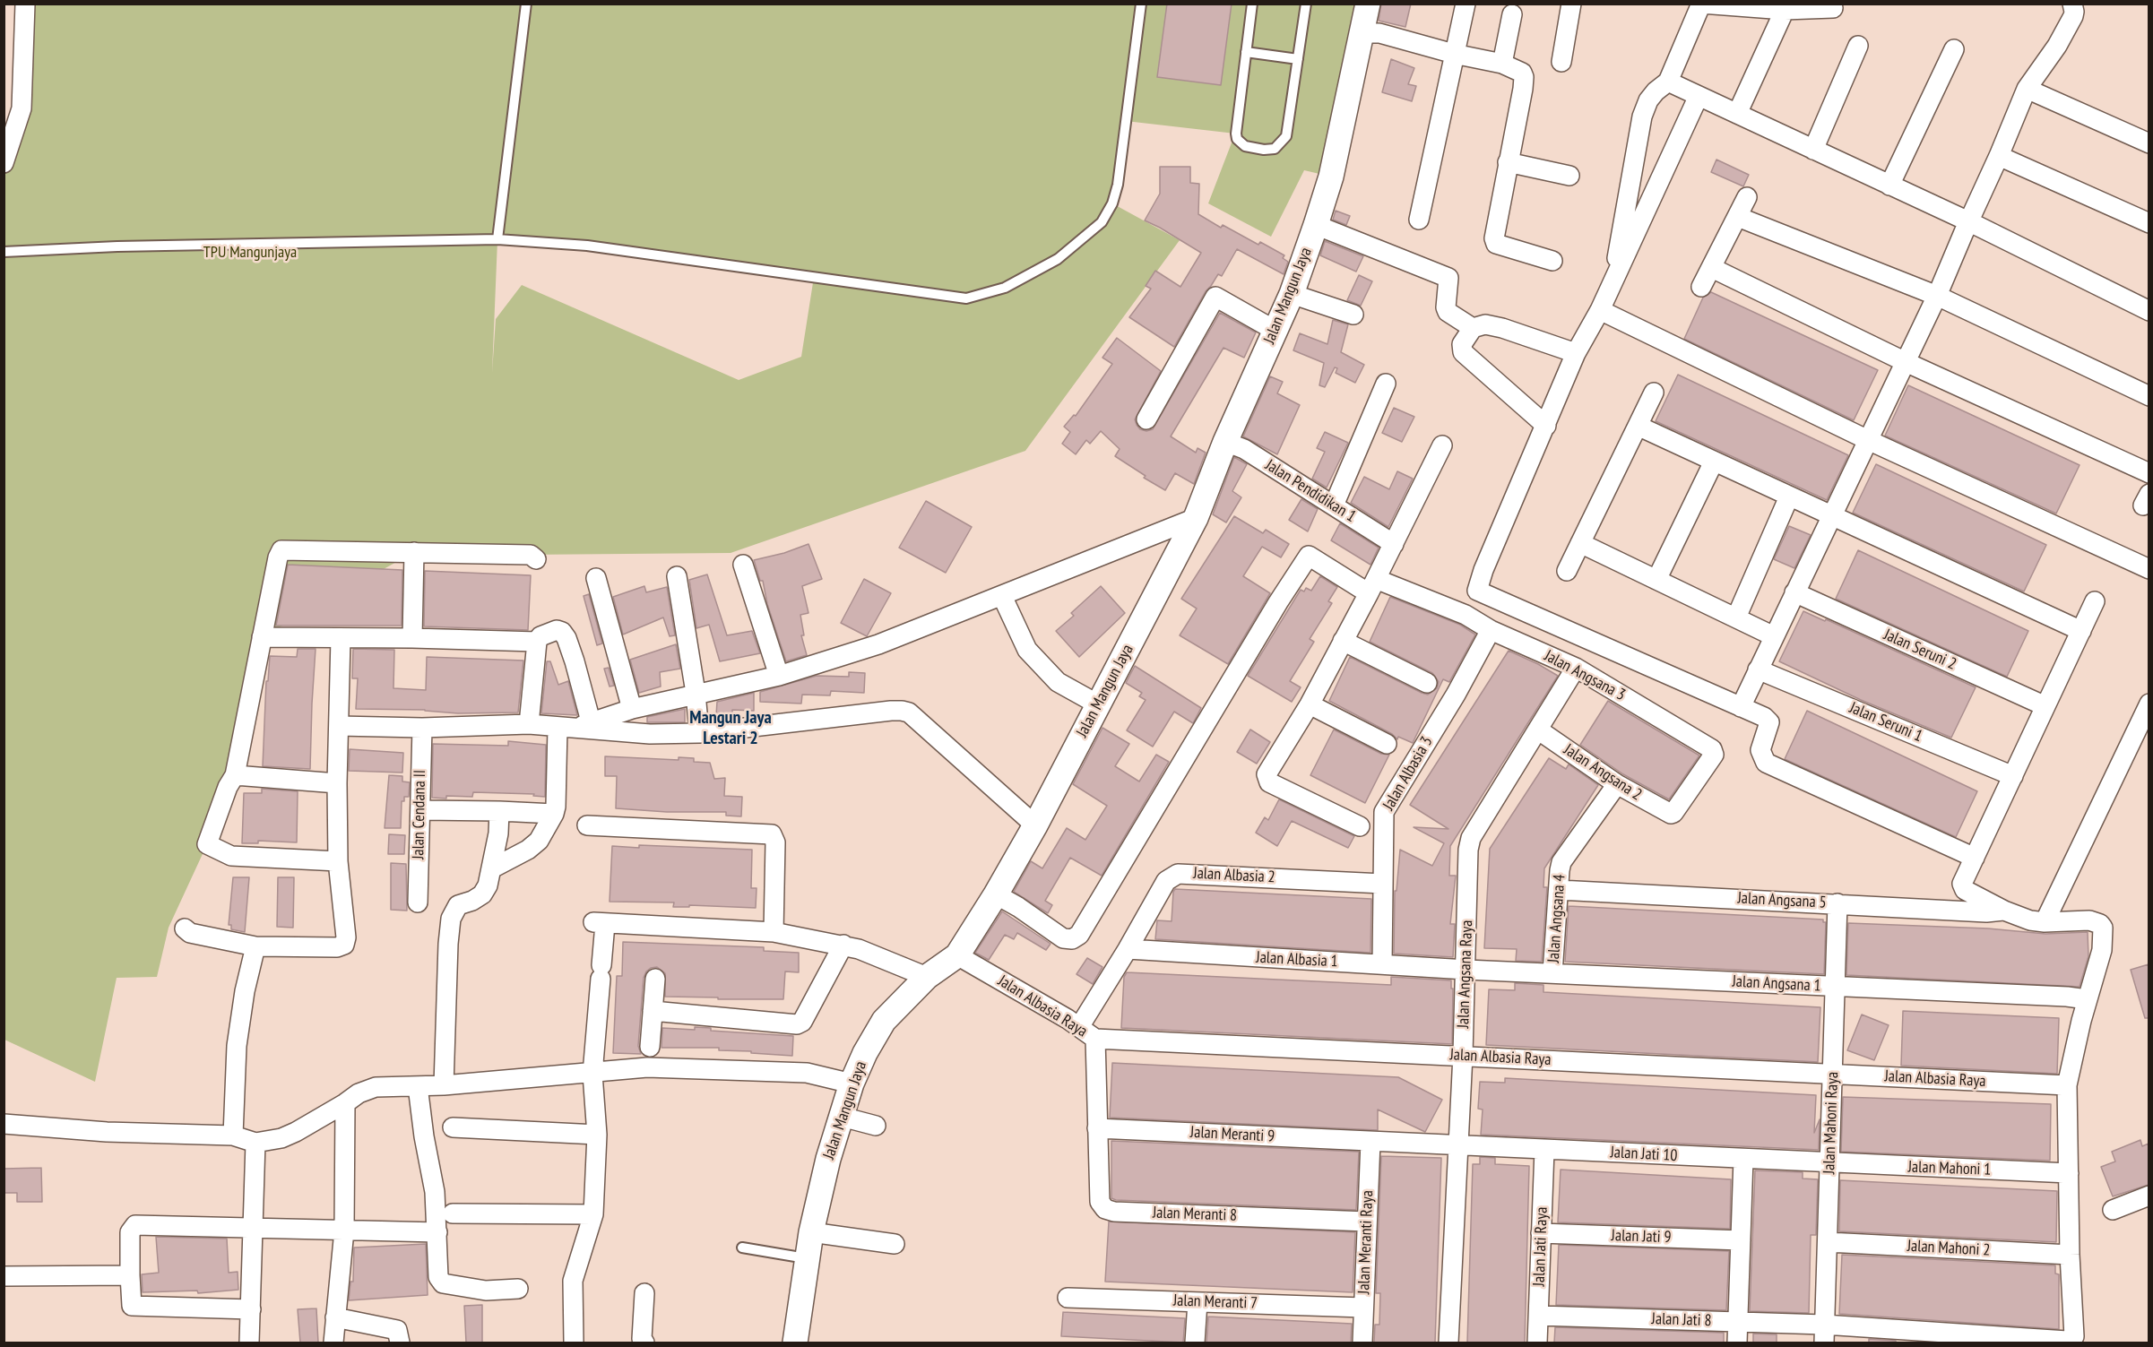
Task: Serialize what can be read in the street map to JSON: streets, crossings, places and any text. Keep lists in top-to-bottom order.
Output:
{
  "streets": {
    "street": [
      "Jalan Mangun Jaya",
      "Jalan Pendidikan 1",
      "Jalan Seruni 2",
      "Jalan Angsana 3",
      "Jalan Seruni 1",
      "Jalan Angsana 2",
      "Jalan Albasia 3",
      "Jalan Cendana II",
      "Jalan Albasia 2",
      "Jalan Angsana 5",
      "Jalan Angsana 4",
      "Jalan Albasia 1",
      "Jalan Angsana Raya",
      "Jalan Angsana 1",
      "Jalan Albasia Raya",
      "Jalan Mahoni Raya",
      "Jalan Meranti 9",
      "Jalan Jati 10",
      "Jalan Mahoni 1",
      "Jalan Meranti 8",
      "Jalan Jati 9",
      "Jalan Meranti Raya",
      "Jalan Jati Raya",
      "Jalan Mahoni 2",
      "Jalan Meranti 7",
      "Jalan Jati 8"
    ]
  },
  "crossings": [
    ["Jalan Mangun Jaya", "Jalan Pendidikan 1"],
    ["Jalan Mangun Jaya", "Jalan Angsana 3"],
    ["Jalan Mangun Jaya", "Jalan Albasia Raya"],
    ["Jalan Angsana 3", "Jalan Angsana 2"],
    ["Jalan Angsana 3", "Jalan Albasia 3"],
    ["Jalan Angsana 3", "Jalan Angsana Raya"],
    ["Jalan Angsana 2", "Jalan Angsana 4"],
    ["Jalan Angsana 2", "Jalan Angsana Raya"],
    ["Jalan Albasia 3", "Jalan Albasia 2"],
    ["Jalan Albasia 3", "Jalan Albasia 1"],
    ["Jalan Albasia 2", "Jalan Albasia 1"],
    ["Jalan Albasia 2", "Jalan Albasia Raya"],
    ["Jalan Angsana 5", "Jalan Angsana 4"],
    ["Jalan Angsana 5", "Jalan Mahoni Raya"],
    ["Jalan Angsana 4", "Jalan Angsana 1"],
    ["Jalan Albasia 1", "Jalan Angsana Raya"],
    ["Jalan Albasia 1", "Jalan Angsana 1"],
    ["Jalan Angsana Raya", "Jalan Angsana 1"],
    ["Jalan Angsana Raya", "Jalan Albasia Raya"],
    ["Jalan Angsana Raya", "Jalan Meranti 9"],
    ["Jalan Angsana Raya", "Jalan Jati 10"],
    ["Jalan Angsana 1", "Jalan Mahoni Raya"],
    ["Jalan Albasia Raya", "Jalan Mahoni Raya"],
    ["Jalan Mahoni Raya", "Jalan Jati 10"],
    ["Jalan Mahoni Raya", "Jalan Mahoni 1"],
    ["Jalan Mahoni Raya", "Jalan Mahoni 2"],
    ["Jalan Mahoni Raya", "Jalan Jati 8"],
    ["Jalan Meranti 9", "Jalan Jati 10"],
    ["Jalan Meranti 9", "Jalan Meranti 8"],
    ["Jalan Meranti 9", "Jalan Meranti Raya"],
    ["Jalan Jati 10", "Jalan Mahoni 1"],
    ["Jalan Jati 10", "Jalan Jati Raya"],
    ["Jalan Meranti 8", "Jalan Meranti Raya"],
    ["Jalan Jati 9", "Jalan Jati Raya"],
    ["Jalan Meranti Raya", "Jalan Meranti 7"],
    ["Jalan Jati Raya", "Jalan Jati 8"],
    ["Jalan Mahoni 2", "Jalan Jati 8"]
  ],
  "districts": ["Mangun Jaya Lestari 2"],
  "parks": ["TPU Mangunjaya"]
}
